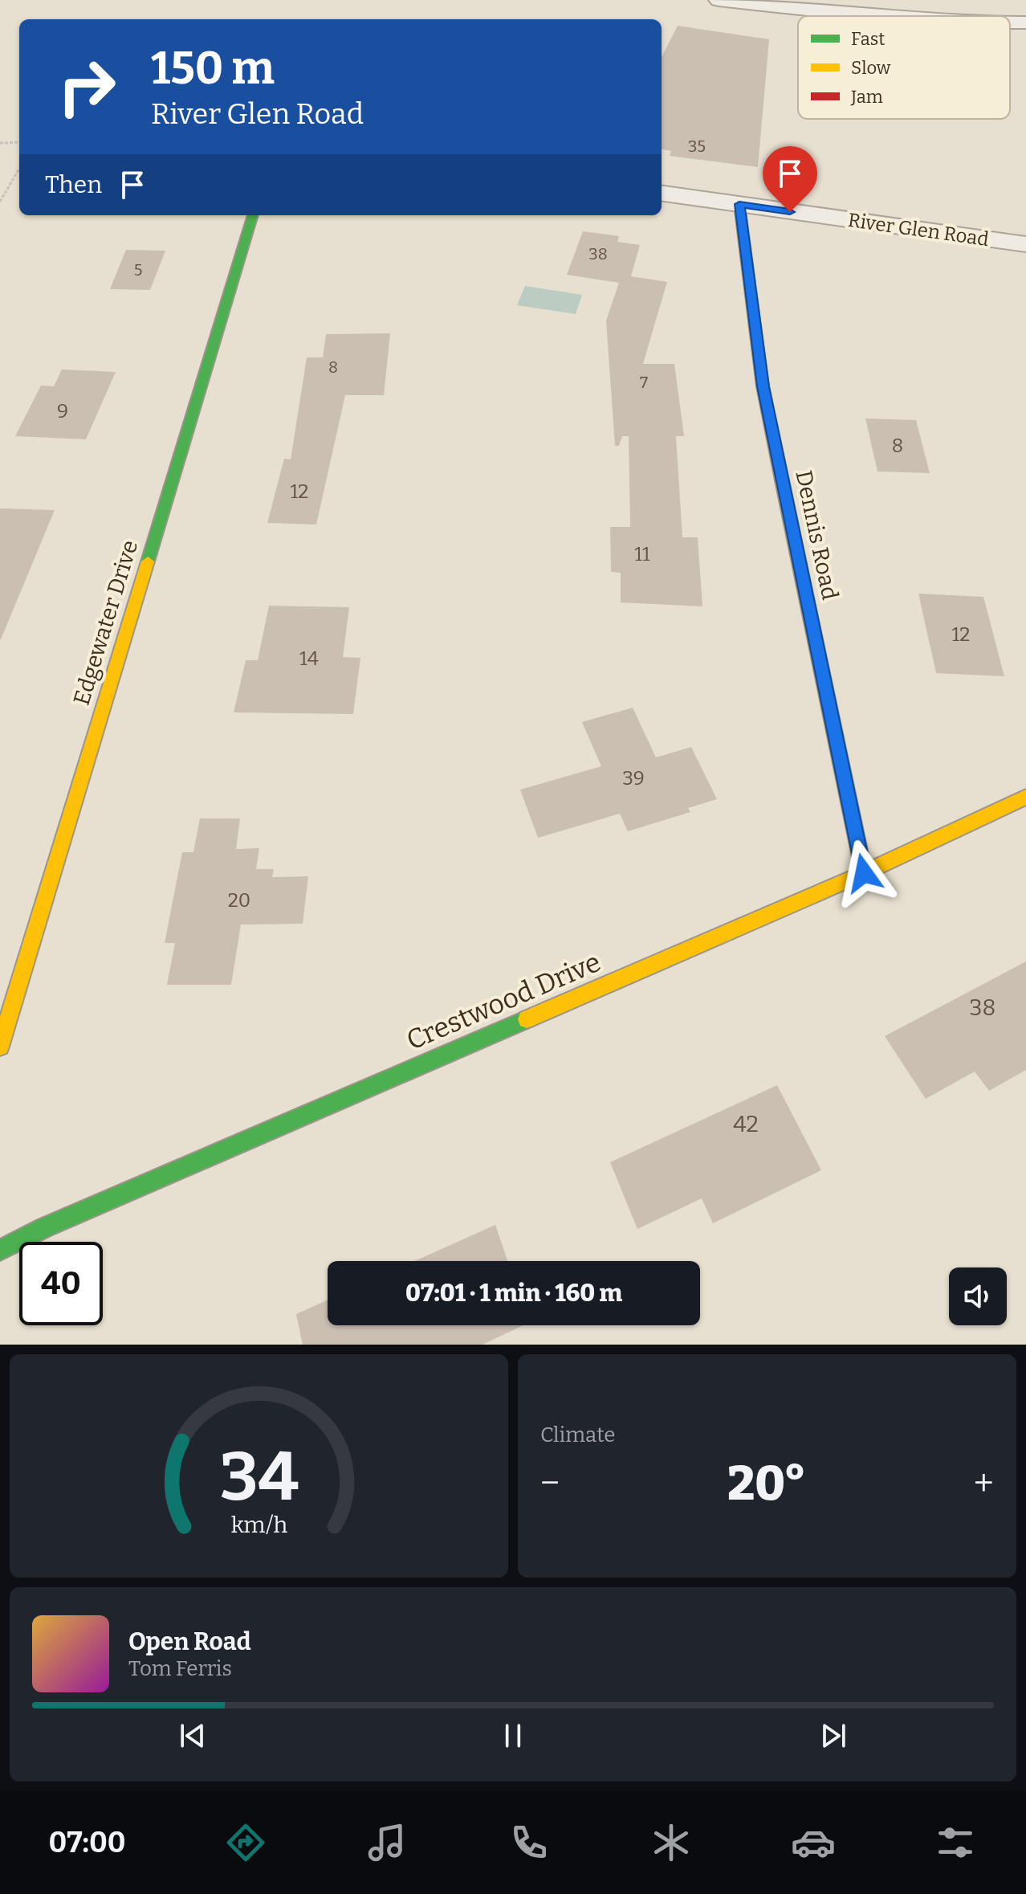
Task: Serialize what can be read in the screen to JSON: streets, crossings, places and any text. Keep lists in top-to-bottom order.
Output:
{
  "streets": {
    "street": [
      "River Glen Road",
      "Dennis Road",
      "Edgewater Drive",
      "Crestwood Drive"
    ]
  },
  "crossings": [
    ["River Glen Road", "Dennis Road"],
    ["Dennis Road", "Crestwood Drive"]
  ],
  "house_numbers": [
    "35",
    "38",
    "5",
    "8",
    "7",
    "9",
    "8",
    "12",
    "11",
    "12",
    "14",
    "39",
    "20",
    "38",
    "42"
  ],
  "legend": ["Fast", "Slow", "Jam"],
  "page": {
    "turn": ["150 m", "River Glen Road"],
    "then": "Then",
    "limit": "40",
    "trip": "07:01 · 1 min · 160 m",
    "tile": "Climate",
    "heat": ["−", "20°", "+"],
    "song": ["Open Road", "Tom Ferris"],
    "tabs": "07:00",
    "gauge": ["34", "km/h"]
  }
}
